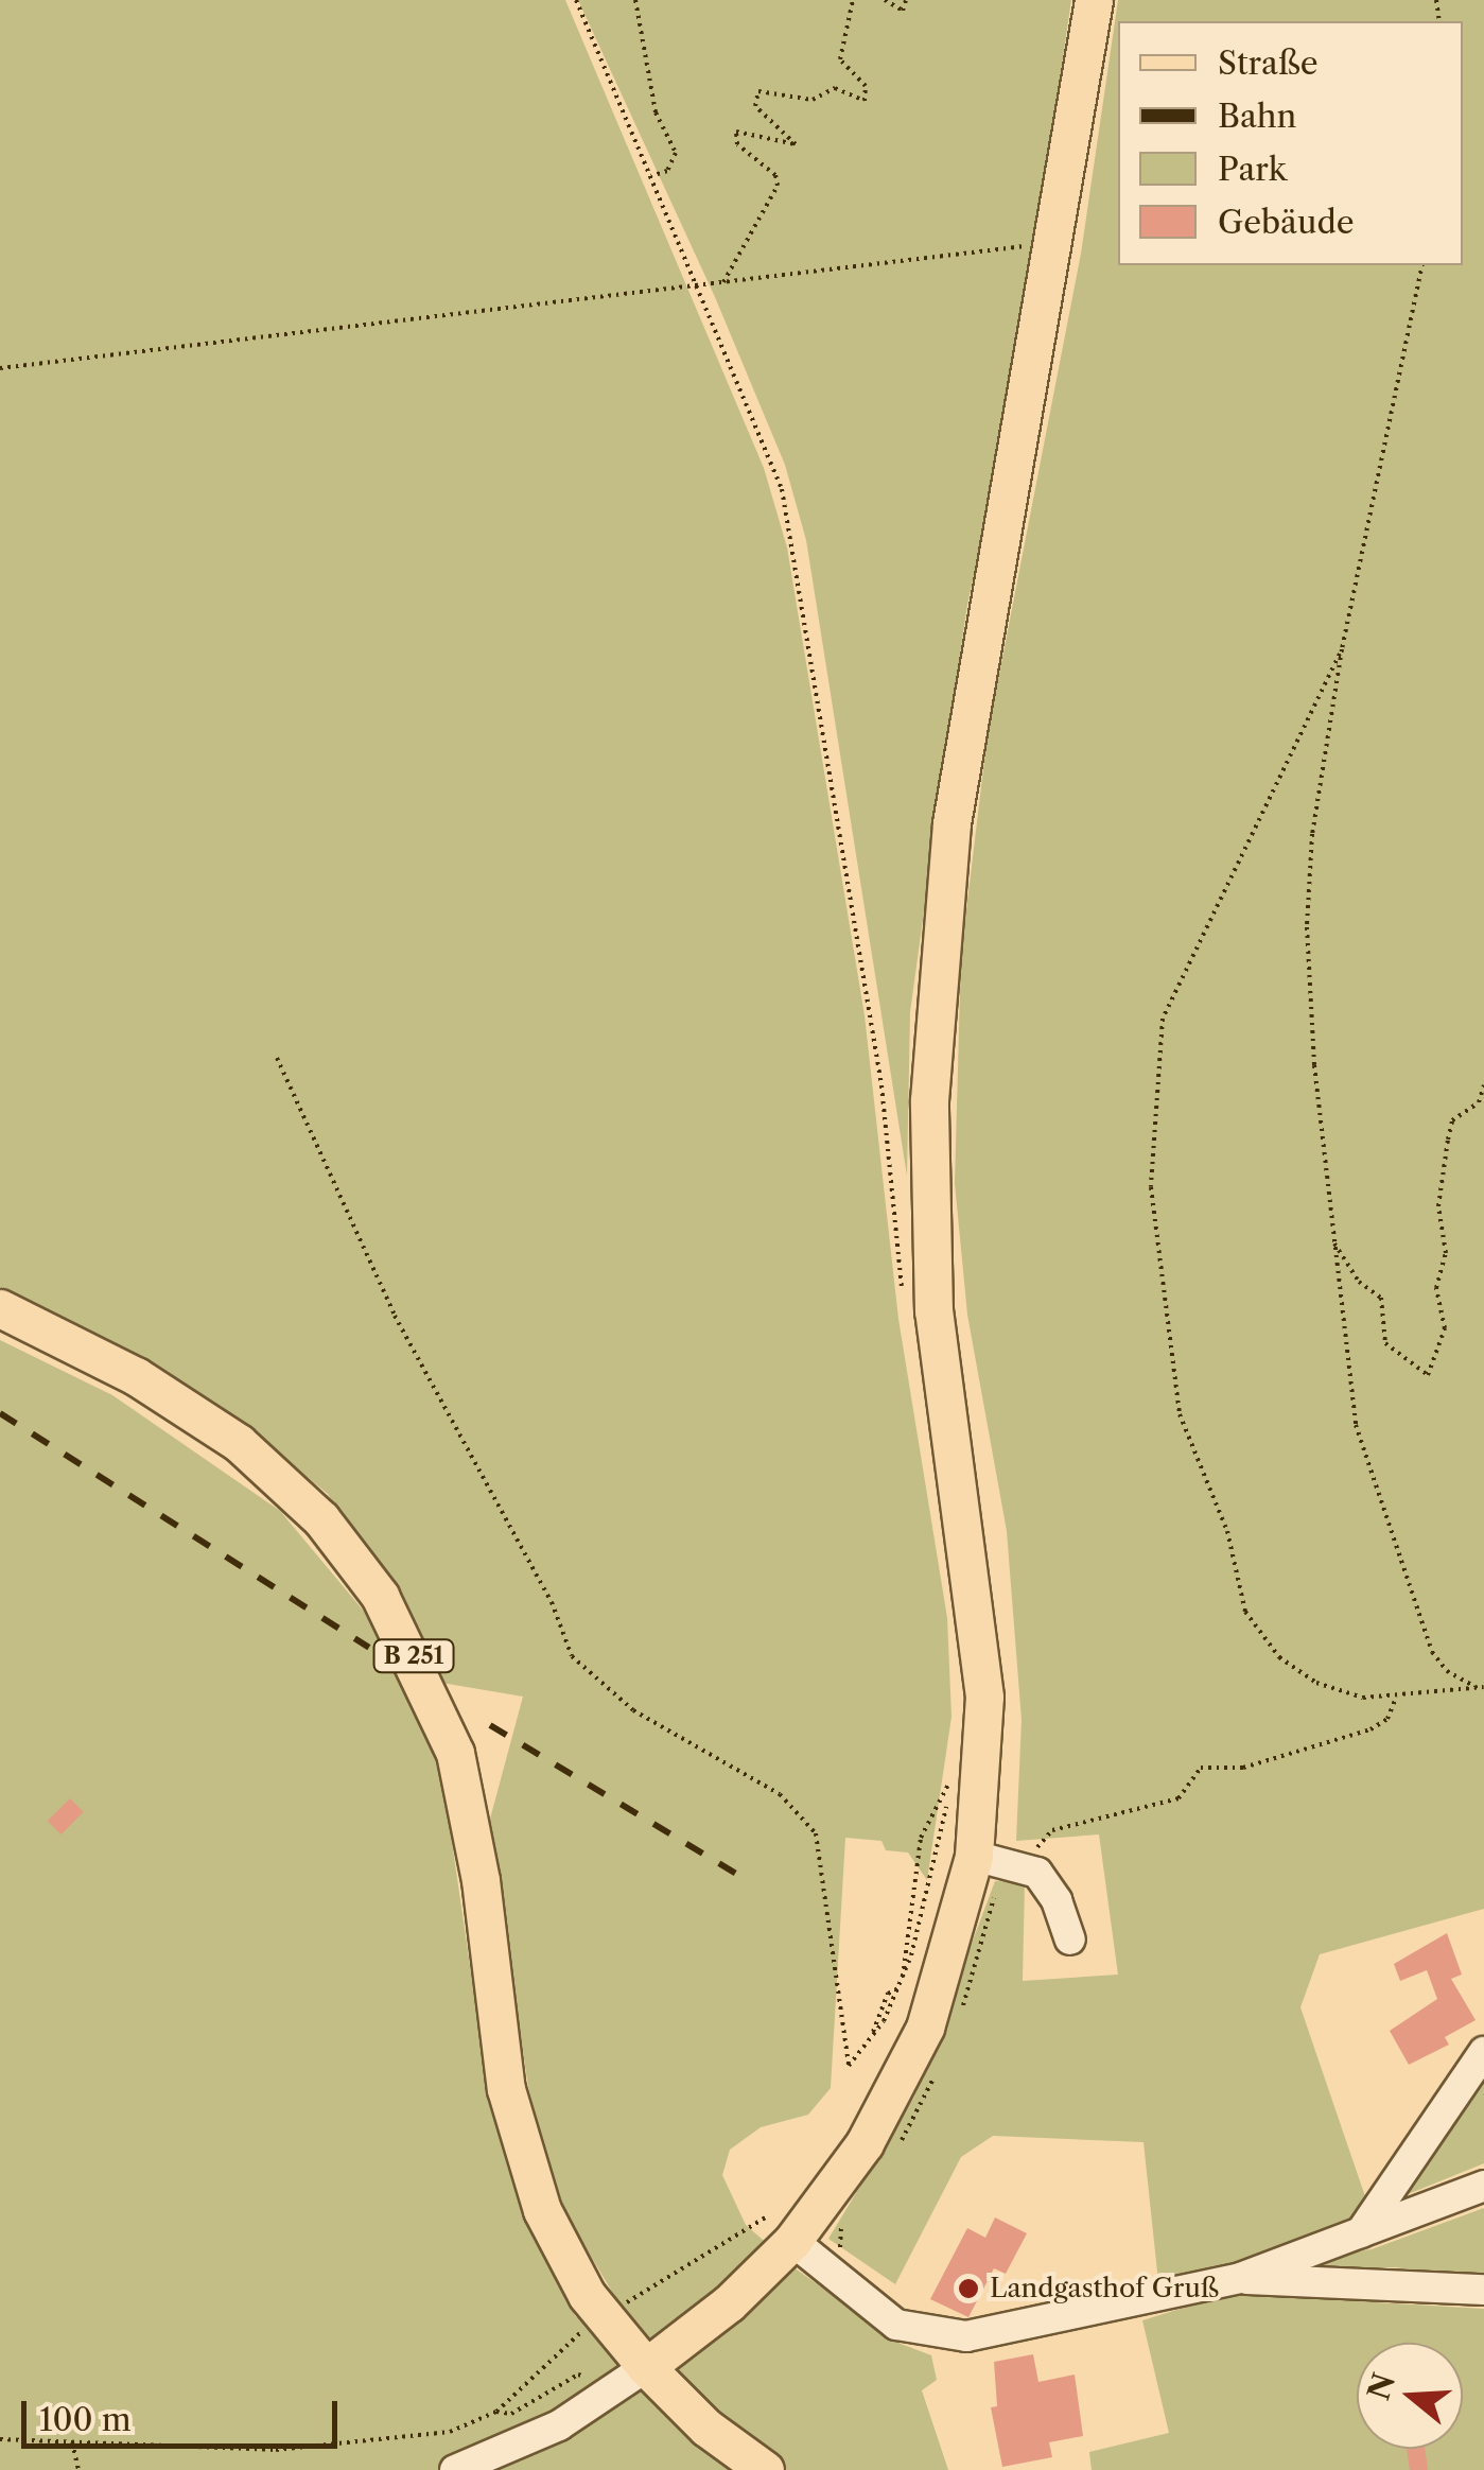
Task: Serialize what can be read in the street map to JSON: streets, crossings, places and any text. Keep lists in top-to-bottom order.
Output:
{
  "streets": {
    "main road": ["B 251"]
  },
  "places": ["Landgasthof Gruß"],
  "legend": [
    "Straße",
    "Bahn",
    "Park",
    "Gebäude"
  ],
  "scale_bar": "100 m",
  "north": "left"
}
